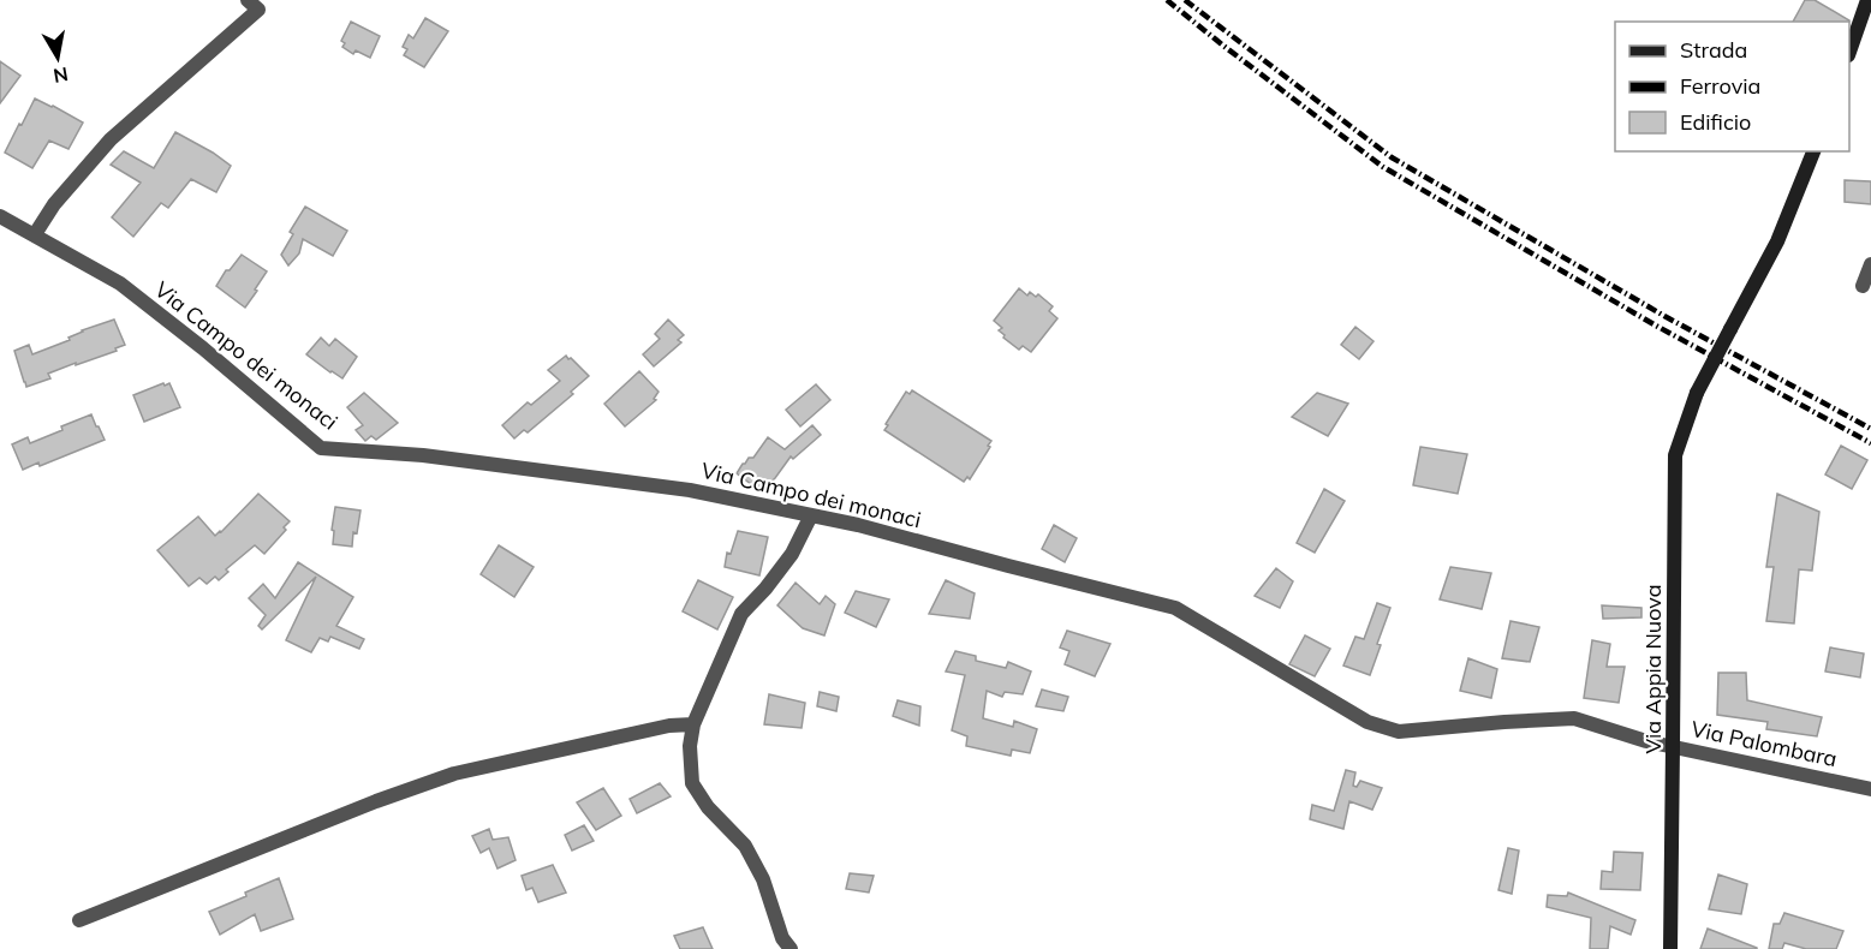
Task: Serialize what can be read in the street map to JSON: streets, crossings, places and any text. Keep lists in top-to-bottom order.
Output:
{
  "streets": {
    "street": ["Via Campo dei monaci", "Via Appia Nuova", "Via Palombara"]
  },
  "crossings": [
    ["Via Campo dei monaci", "Via Palombara"],
    ["Via Appia Nuova", "Via Palombara"]
  ],
  "legend": ["Strada", "Ferrovia", "Edificio"],
  "north": "bottom"
}
